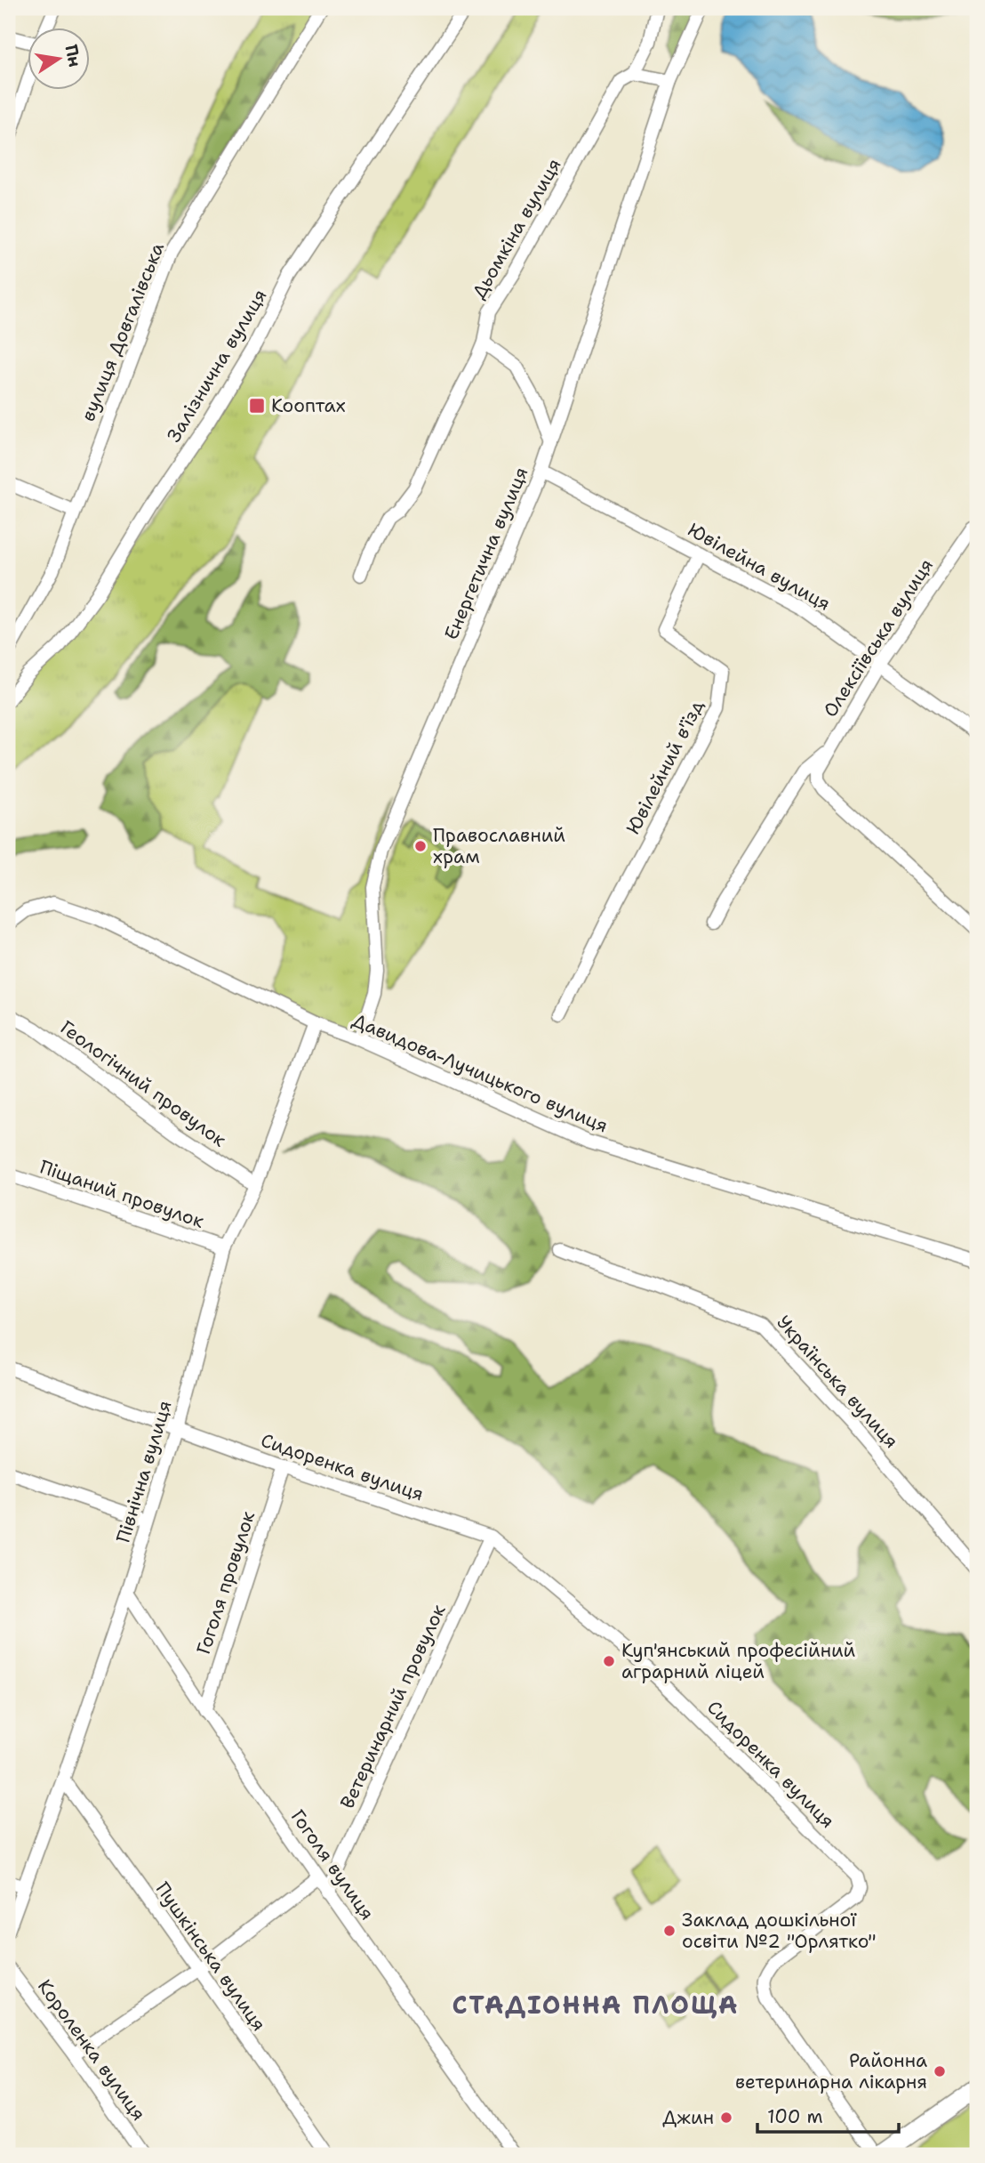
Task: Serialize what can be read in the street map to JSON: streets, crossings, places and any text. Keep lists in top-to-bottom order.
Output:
{
  "streets": {
    "street": [
      "Дьомкіна вулиця",
      "вулиця Довгалівська",
      "Залізнична вулиця",
      "Енергетична вулиця",
      "Ювілейна вулиця",
      "Олексіївська вулиця",
      "Ювілейний в'їзд",
      "Давидова-Лучицького вулиця",
      "Геологічний провулок",
      "Піщаний провулок",
      "Українська вулиця",
      "Сидоренка вулиця",
      "Північна вулиця",
      "Гоголя провулок",
      "Ветеринарний провулок",
      "Гоголя вулиця",
      "Пушкінська вулиця",
      "Короленка вулиця"
    ]
  },
  "crossings": [
    ["Енергетична вулиця", "Ювілейна вулиця"],
    ["Енергетична вулиця", "Давидова-Лучицького вулиця"],
    ["Ювілейна вулиця", "Олексіївська вулиця"],
    ["Ювілейна вулиця", "Ювілейний в'їзд"],
    ["Давидова-Лучицького вулиця", "Північна вулиця"],
    ["Геологічний провулок", "Північна вулиця"],
    ["Піщаний провулок", "Північна вулиця"],
    ["Сидоренка вулиця", "Північна вулиця"],
    ["Сидоренка вулиця", "Гоголя провулок"],
    ["Сидоренка вулиця", "Ветеринарний провулок"],
    ["Північна вулиця", "Гоголя вулиця"],
    ["Північна вулиця", "Пушкінська вулиця"],
    ["Гоголя провулок", "Гоголя вулиця"],
    ["Ветеринарний провулок", "Гоголя вулиця"]
  ],
  "districts": ["СТАДІОННА ПЛОЩА"],
  "places": {
    "transit": ["Кооптах"],
    "other": [
      "Православний храм",
      "Куп'янський професійний аграрний ліцей",
      "Заклад дошкільної освіти №2 \"Орлятко\"",
      "Районна ветеринарна лікарня",
      "Джин"
    ]
  },
  "scale_bar": "100 m",
  "north": "right"
}
